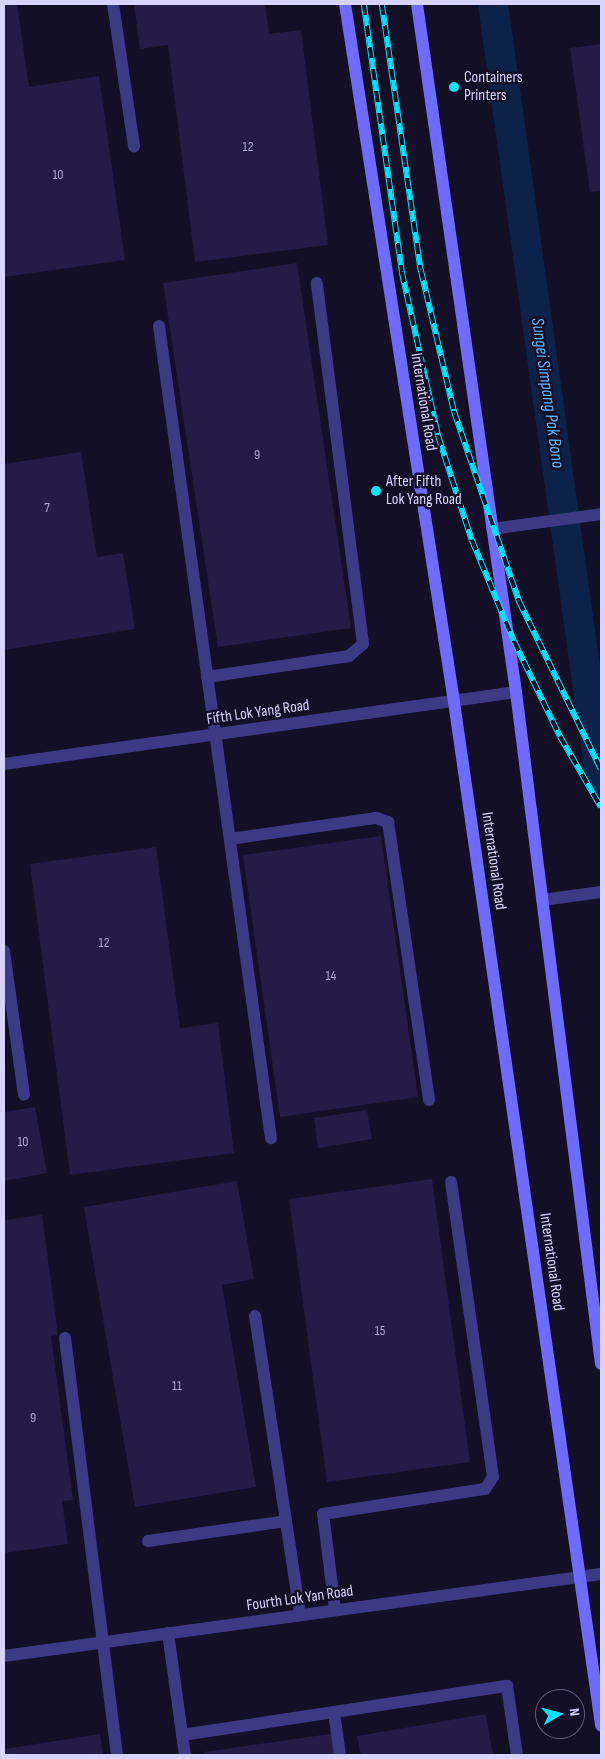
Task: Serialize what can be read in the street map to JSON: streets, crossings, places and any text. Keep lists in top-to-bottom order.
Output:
{
  "streets": {
    "main road": ["International Road"],
    "street": ["Fifth Lok Yang Road", "Fourth Lok Yan Road"]
  },
  "crossings": [
    ["International Road", "Fifth Lok Yang Road"],
    ["International Road", "Fourth Lok Yan Road"]
  ],
  "water": ["Sungei Simpang Pak Bono"],
  "places": ["Containers Printers", "After Fifth Lok Yang Road"],
  "house_numbers": [
    "12",
    "10",
    "9",
    "7",
    "12",
    "14",
    "10",
    "15",
    "11",
    "9"
  ],
  "north": "right"
}
